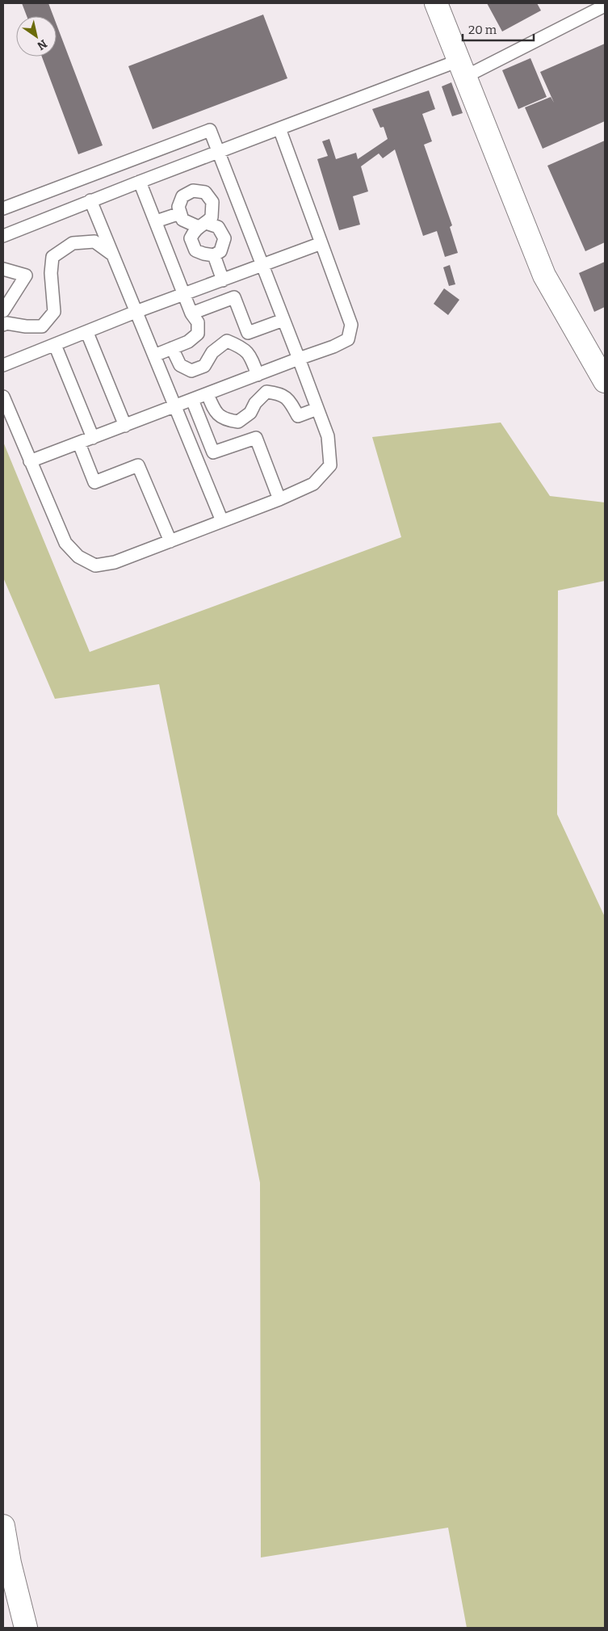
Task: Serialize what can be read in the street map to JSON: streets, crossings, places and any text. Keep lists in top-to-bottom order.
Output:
{
  "scale_bar": "20 m",
  "north": "bottom right"
}
